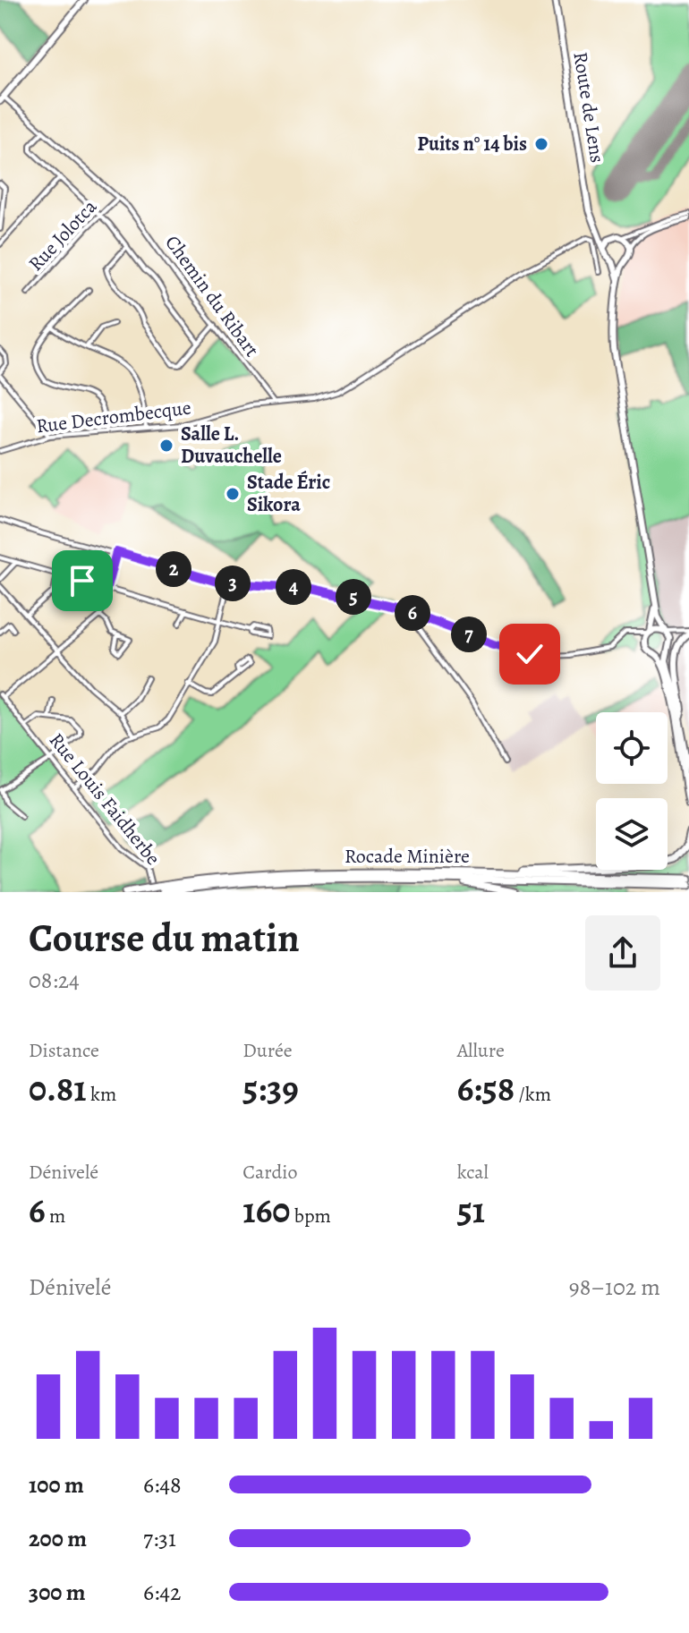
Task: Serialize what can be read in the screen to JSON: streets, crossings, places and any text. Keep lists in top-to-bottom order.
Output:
{
  "streets": {
    "highway": ["Rocade Minière"],
    "main road": ["Route de Lens"],
    "street": [
      "Rue Jolotca",
      "Chemin du Ribart",
      "Rue Decrombecque",
      "Rue Louis Faidherbe"
    ]
  },
  "crossings": [
    ["Rue Jolotca", "Chemin du Ribart"],
    ["Chemin du Ribart", "Rue Decrombecque"],
    ["Rue Louis Faidherbe", "Rocade Minière"]
  ],
  "places": ["Puits n° 14 bis", "Salle L. Duvauchelle", "Stade Éric Sikora"],
  "page": {
    "pins": [
      "2",
      "3",
      "4",
      "5",
      "6",
      "7"
    ],
    "heading": ["Course du matin", "08:24"],
    "stats": [
      ["Distance", "0.81 km"],
      ["Durée", "5:39"],
      ["Allure", "6:58 /km"],
      ["Dénivelé", "6 m"],
      ["Cardio", "160 bpm"],
      ["kcal", "51"]
    ],
    "chart": ["Dénivelé", "98–102 m"],
    "list": [
      {
        "name": "100 m",
        "note": "6:48"
      },
      {
        "name": "200 m",
        "note": "7:31"
      },
      {
        "name": "300 m",
        "note": "6:42"
      }
    ]
  }
}
